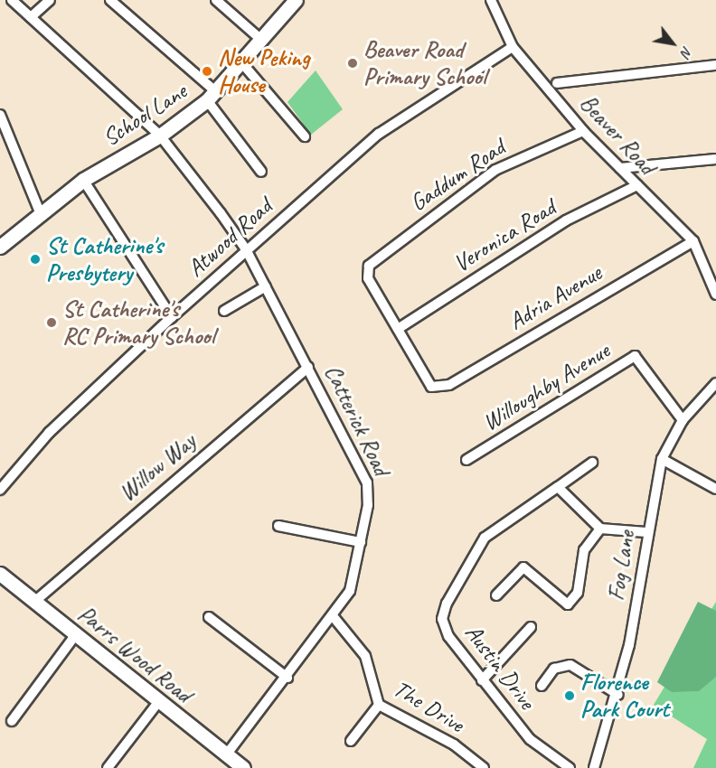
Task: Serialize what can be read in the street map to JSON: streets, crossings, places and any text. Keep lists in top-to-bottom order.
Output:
{
  "streets": {
    "street": [
      "School Lane",
      "Beaver Road",
      "Gaddum Road",
      "Veronica Road",
      "Atwood Road",
      "Adria Avenue",
      "Willoughby Avenue",
      "Catterick Road",
      "Willow Way",
      "Fog Lane",
      "Parrs Wood Road",
      "Austin Drive",
      "The Drive"
    ]
  },
  "crossings": [
    ["School Lane", "Catterick Road"],
    ["Beaver Road", "Gaddum Road"],
    ["Beaver Road", "Veronica Road"],
    ["Beaver Road", "Atwood Road"],
    ["Beaver Road", "Adria Avenue"],
    ["Gaddum Road", "Veronica Road"],
    ["Gaddum Road", "Adria Avenue"],
    ["Veronica Road", "Adria Avenue"],
    ["Atwood Road", "Catterick Road"],
    ["Willoughby Avenue", "Fog Lane"],
    ["Catterick Road", "Willow Way"],
    ["Catterick Road", "Parrs Wood Road"],
    ["Catterick Road", "The Drive"],
    ["Willow Way", "Parrs Wood Road"]
  ],
  "places": [
    "Beaver Road Primary School",
    "New Peking House",
    "St Catherine's Presbytery",
    "St Catherine's RC Primary School",
    "Florence Park Court"
  ],
  "north": "bottom right"
}
